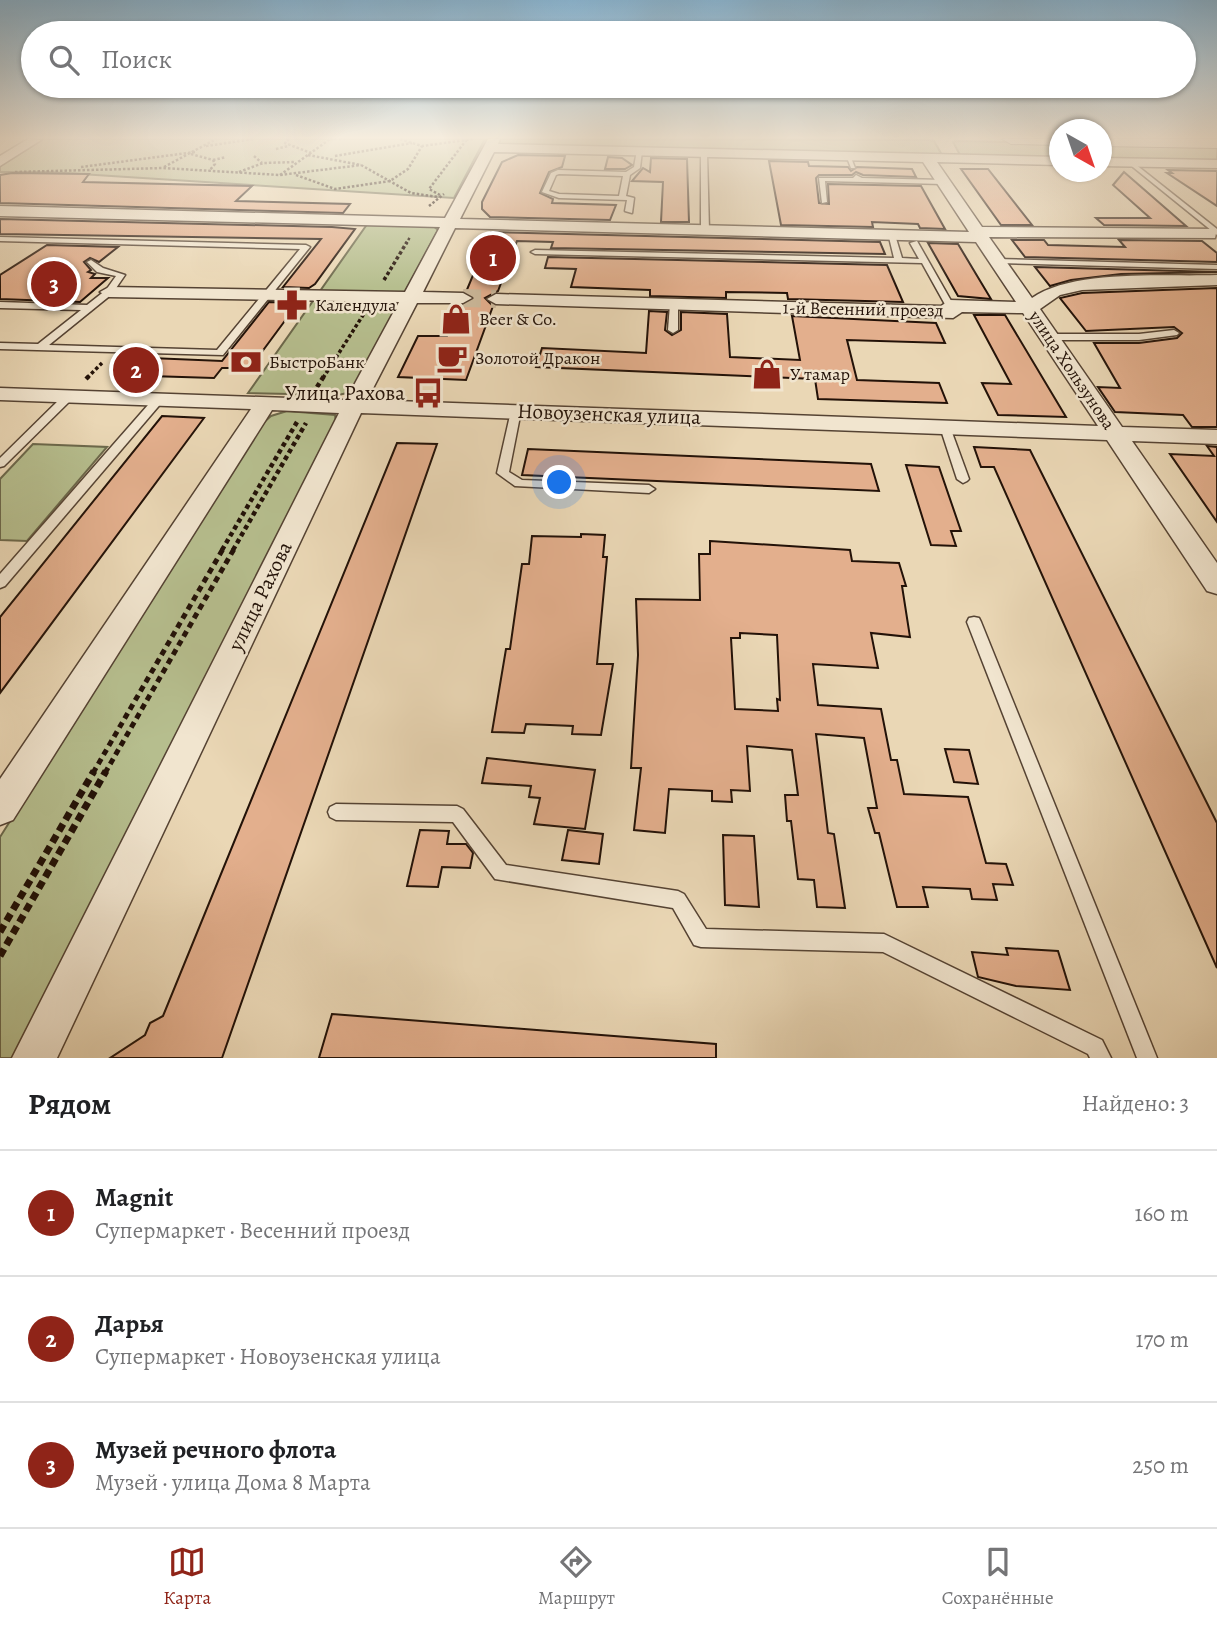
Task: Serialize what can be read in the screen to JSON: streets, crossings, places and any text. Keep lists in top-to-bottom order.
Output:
{
  "streets": {
    "street": [
      "1-й Весенний проезд",
      "улица Хользунова",
      "Новоузенская улица",
      "улица Рахова"
    ]
  },
  "crossings": [
    ["1-й Весенний проезд", "улица Хользунова"],
    ["улица Хользунова", "Новоузенская улица"],
    ["Новоузенская улица", "улица Рахова"]
  ],
  "places": {
    "pharmacy": ["Календула"],
    "shop": ["Beer & Co.", "У тамар"],
    "cafe": ["Золотой Дракон"],
    "bank": ["БыстроБанк"],
    "bus stop": ["Улица Рахова"]
  },
  "north": "bottom right",
  "page": {
    "search": "Поиск",
    "pins": ["1", "3", "2"],
    "heading": ["Рядом", "Найдено: 3"],
    "list": [
      {
        "mark": "1",
        "name": "Magnit",
        "note": "Супермаркет · Весенний проезд",
        "value": "160 m"
      },
      {
        "mark": "2",
        "name": "Дарья",
        "note": "Супермаркет · Новоузенская улица",
        "value": "170 m"
      },
      {
        "mark": "3",
        "name": "Музей речного флота",
        "note": "Музей · улица Дома 8 Марта",
        "value": "250 m"
      }
    ],
    "nav": ["Карта", "Маршрут", "Сохранённые"]
  }
}
